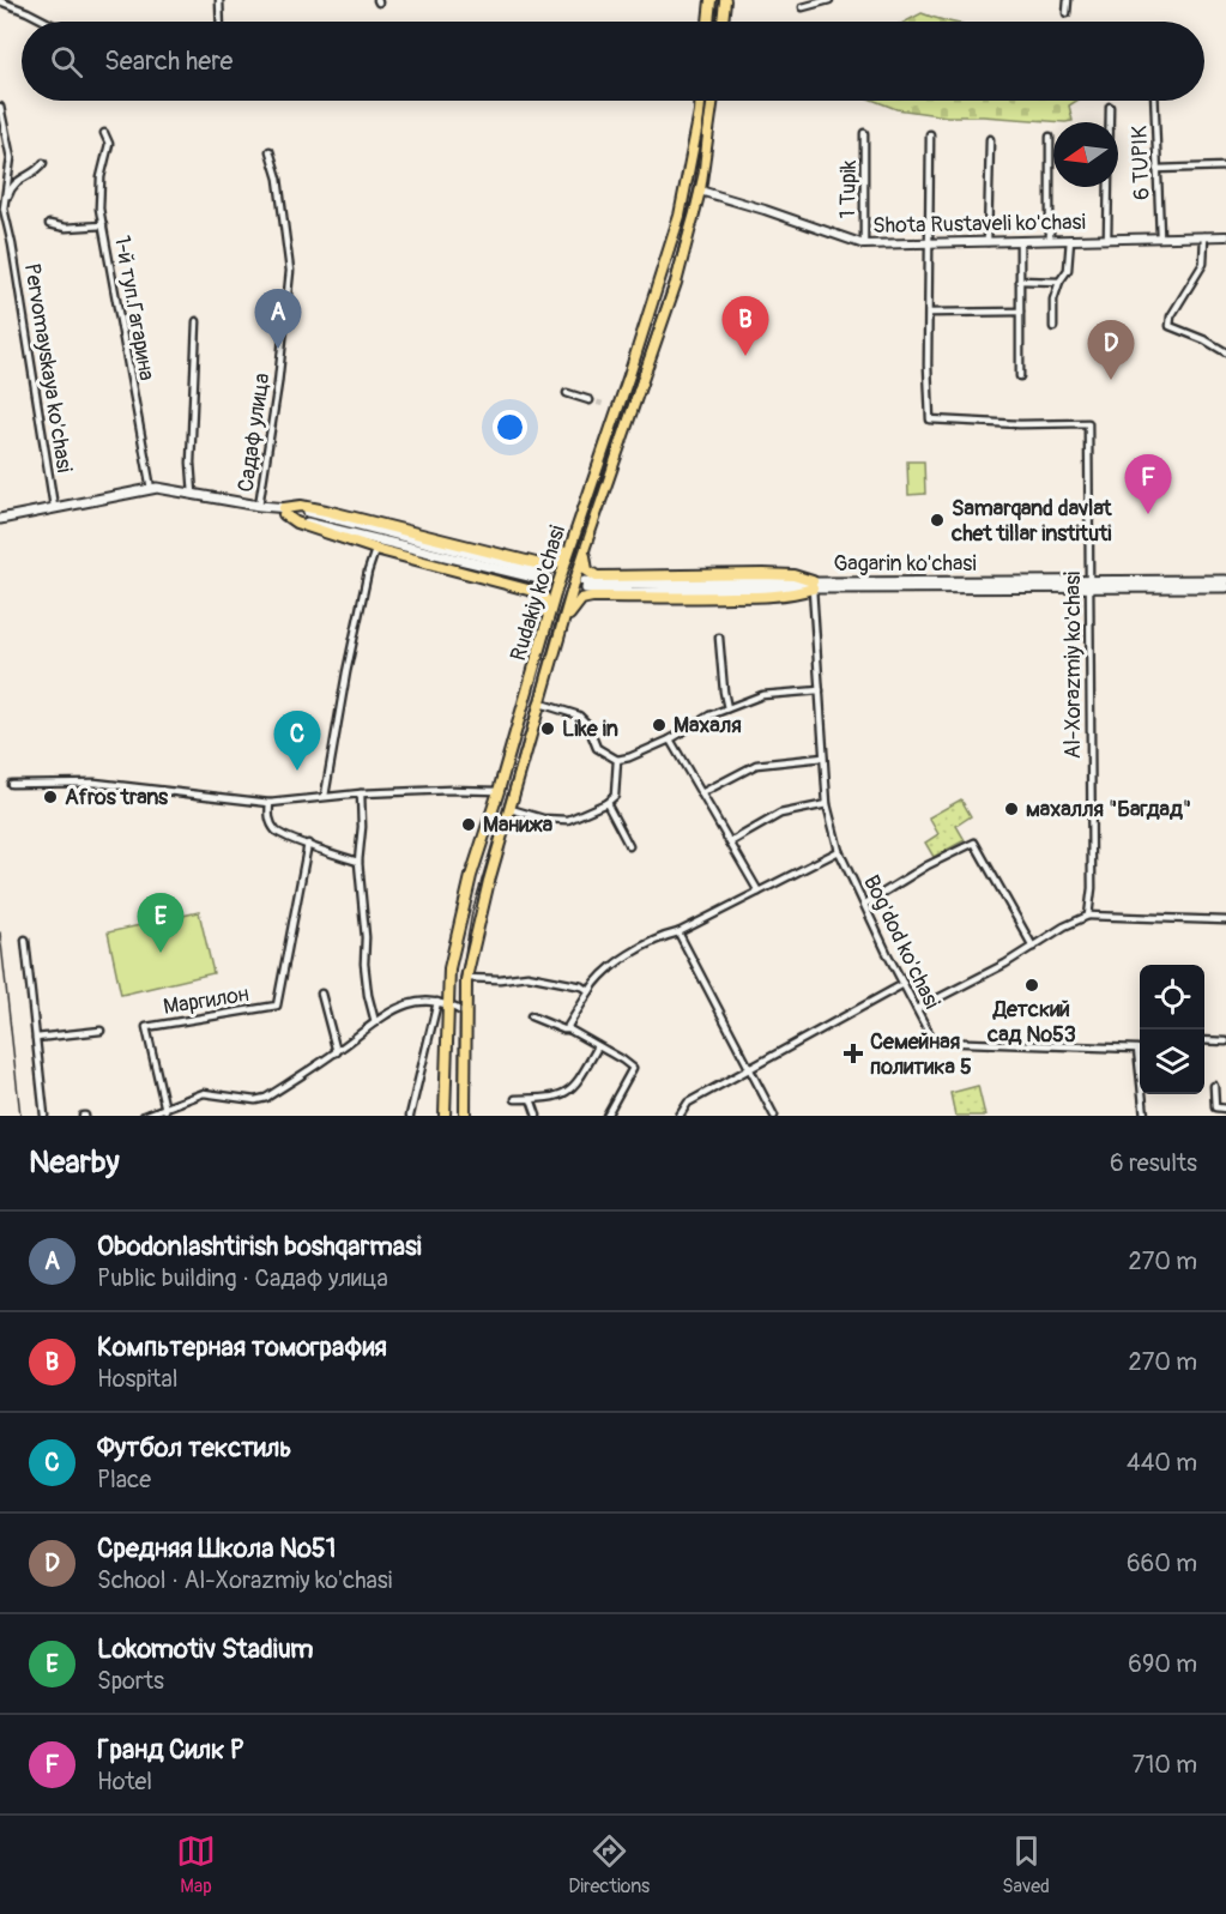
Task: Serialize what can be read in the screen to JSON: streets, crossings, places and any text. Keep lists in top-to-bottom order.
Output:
{
  "streets": {
    "main road": ["Gagarin ko'chasi", "Rudakiy ko'chasi"],
    "street": [
      "6 TUPIK",
      "1 Tupik",
      "Shota Rustaveli ko'chasi",
      "1-й туп.Гагарина",
      "Pervomayskaya ko'chasi",
      "Садаф улица",
      "Al-Xorazmiy ko'chasi",
      "Bog'dod ko'chasi",
      "Маргилон"
    ]
  },
  "crossings": [
    ["6 TUPIK", "Shota Rustaveli ko'chasi"],
    ["1 Tupik", "Shota Rustaveli ko'chasi"],
    ["Shota Rustaveli ko'chasi", "Rudakiy ko'chasi"],
    ["Shota Rustaveli ko'chasi", "Al-Xorazmiy ko'chasi"],
    ["Gagarin ko'chasi", "Al-Xorazmiy ko'chasi"],
    ["Gagarin ko'chasi", "Bog'dod ko'chasi"]
  ],
  "places": {
    "other": [
      "Samarqand davlat chet tillar instituti",
      "Махаля",
      "Like in",
      "Afros trans",
      "махалля \"Багдад\"",
      "Манижа",
      "Детский сад №53"
    ],
    "health": ["Семейная политика 5"]
  },
  "north": "left",
  "page": {
    "search": "Search here",
    "pins": [
      "A",
      "B",
      "D",
      "F",
      "C",
      "E"
    ],
    "heading": ["Nearby", "6 results"],
    "list": [
      {
        "mark": "A",
        "name": "Obodonlashtirish boshqarmasi",
        "note": "Public building · Садаф улица",
        "value": "270 m"
      },
      {
        "mark": "B",
        "name": "Компьтерная томография",
        "note": "Hospital",
        "value": "270 m"
      },
      {
        "mark": "C",
        "name": "Футбол текстиль",
        "note": "Place",
        "value": "440 m"
      },
      {
        "mark": "D",
        "name": "Средняя Школа №51",
        "note": "School · Al-Xorazmiy ko'chasi",
        "value": "660 m"
      },
      {
        "mark": "E",
        "name": "Lokomotiv Stadium",
        "note": "Sports",
        "value": "690 m"
      },
      {
        "mark": "F",
        "name": "Гранд Силк Р",
        "note": "Hotel",
        "value": "710 m"
      }
    ],
    "nav": ["Map", "Directions", "Saved"]
  }
}
